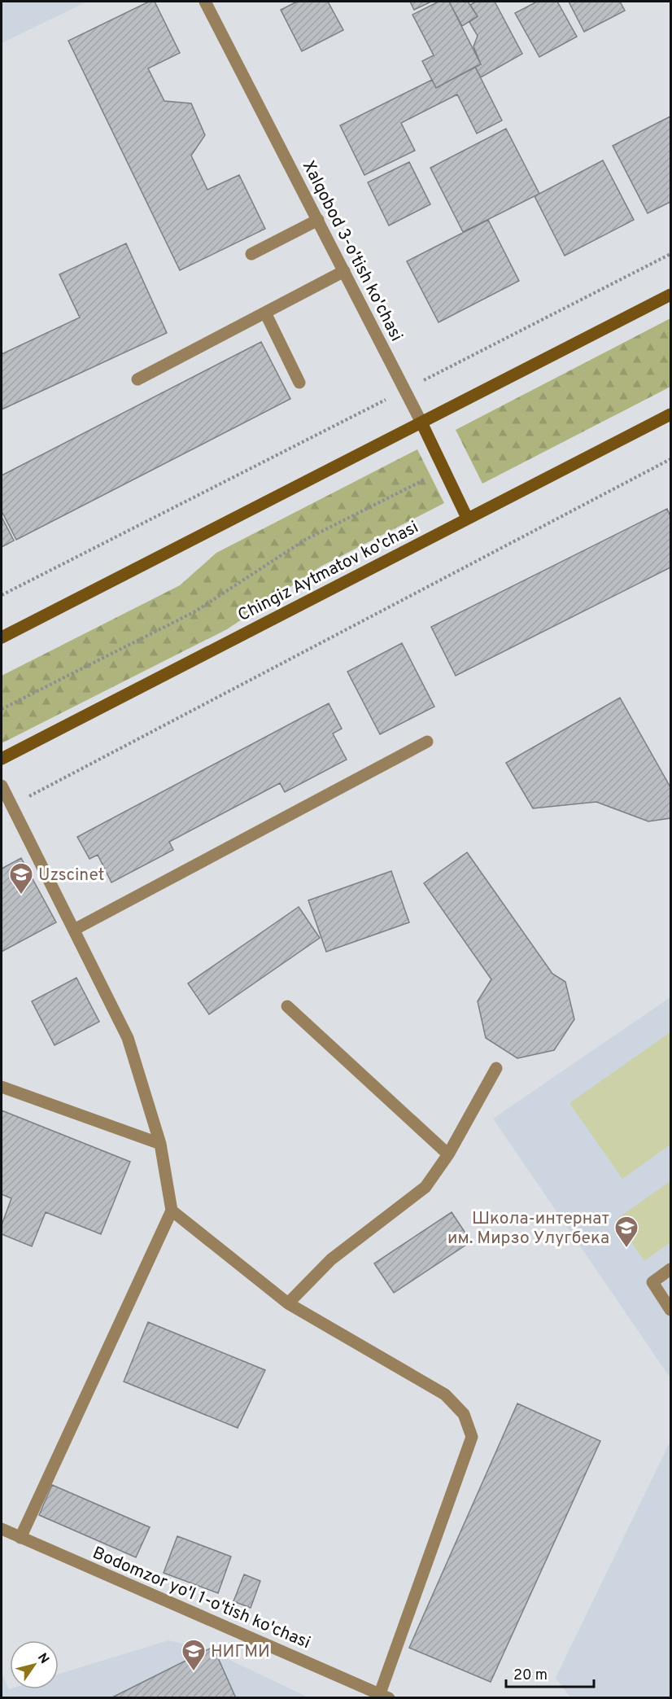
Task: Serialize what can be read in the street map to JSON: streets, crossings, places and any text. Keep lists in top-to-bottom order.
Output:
{
  "streets": {
    "main road": ["Xalqobod 3-o'tish ko'chasi", "Chingiz Aytmatov ko'chasi"],
    "street": ["Bodomzor yo'l 1-o'tish ko'chasi"]
  },
  "crossings": [
    ["Xalqobod 3-o'tish ko'chasi", "Chingiz Aytmatov ko'chasi"]
  ],
  "places": {
    "school or university": ["Uzscinet", "Школа-интернат им. Мирзо Улугбека", "НИГМИ"]
  },
  "scale_bar": "20 m",
  "north": "top right"
}
